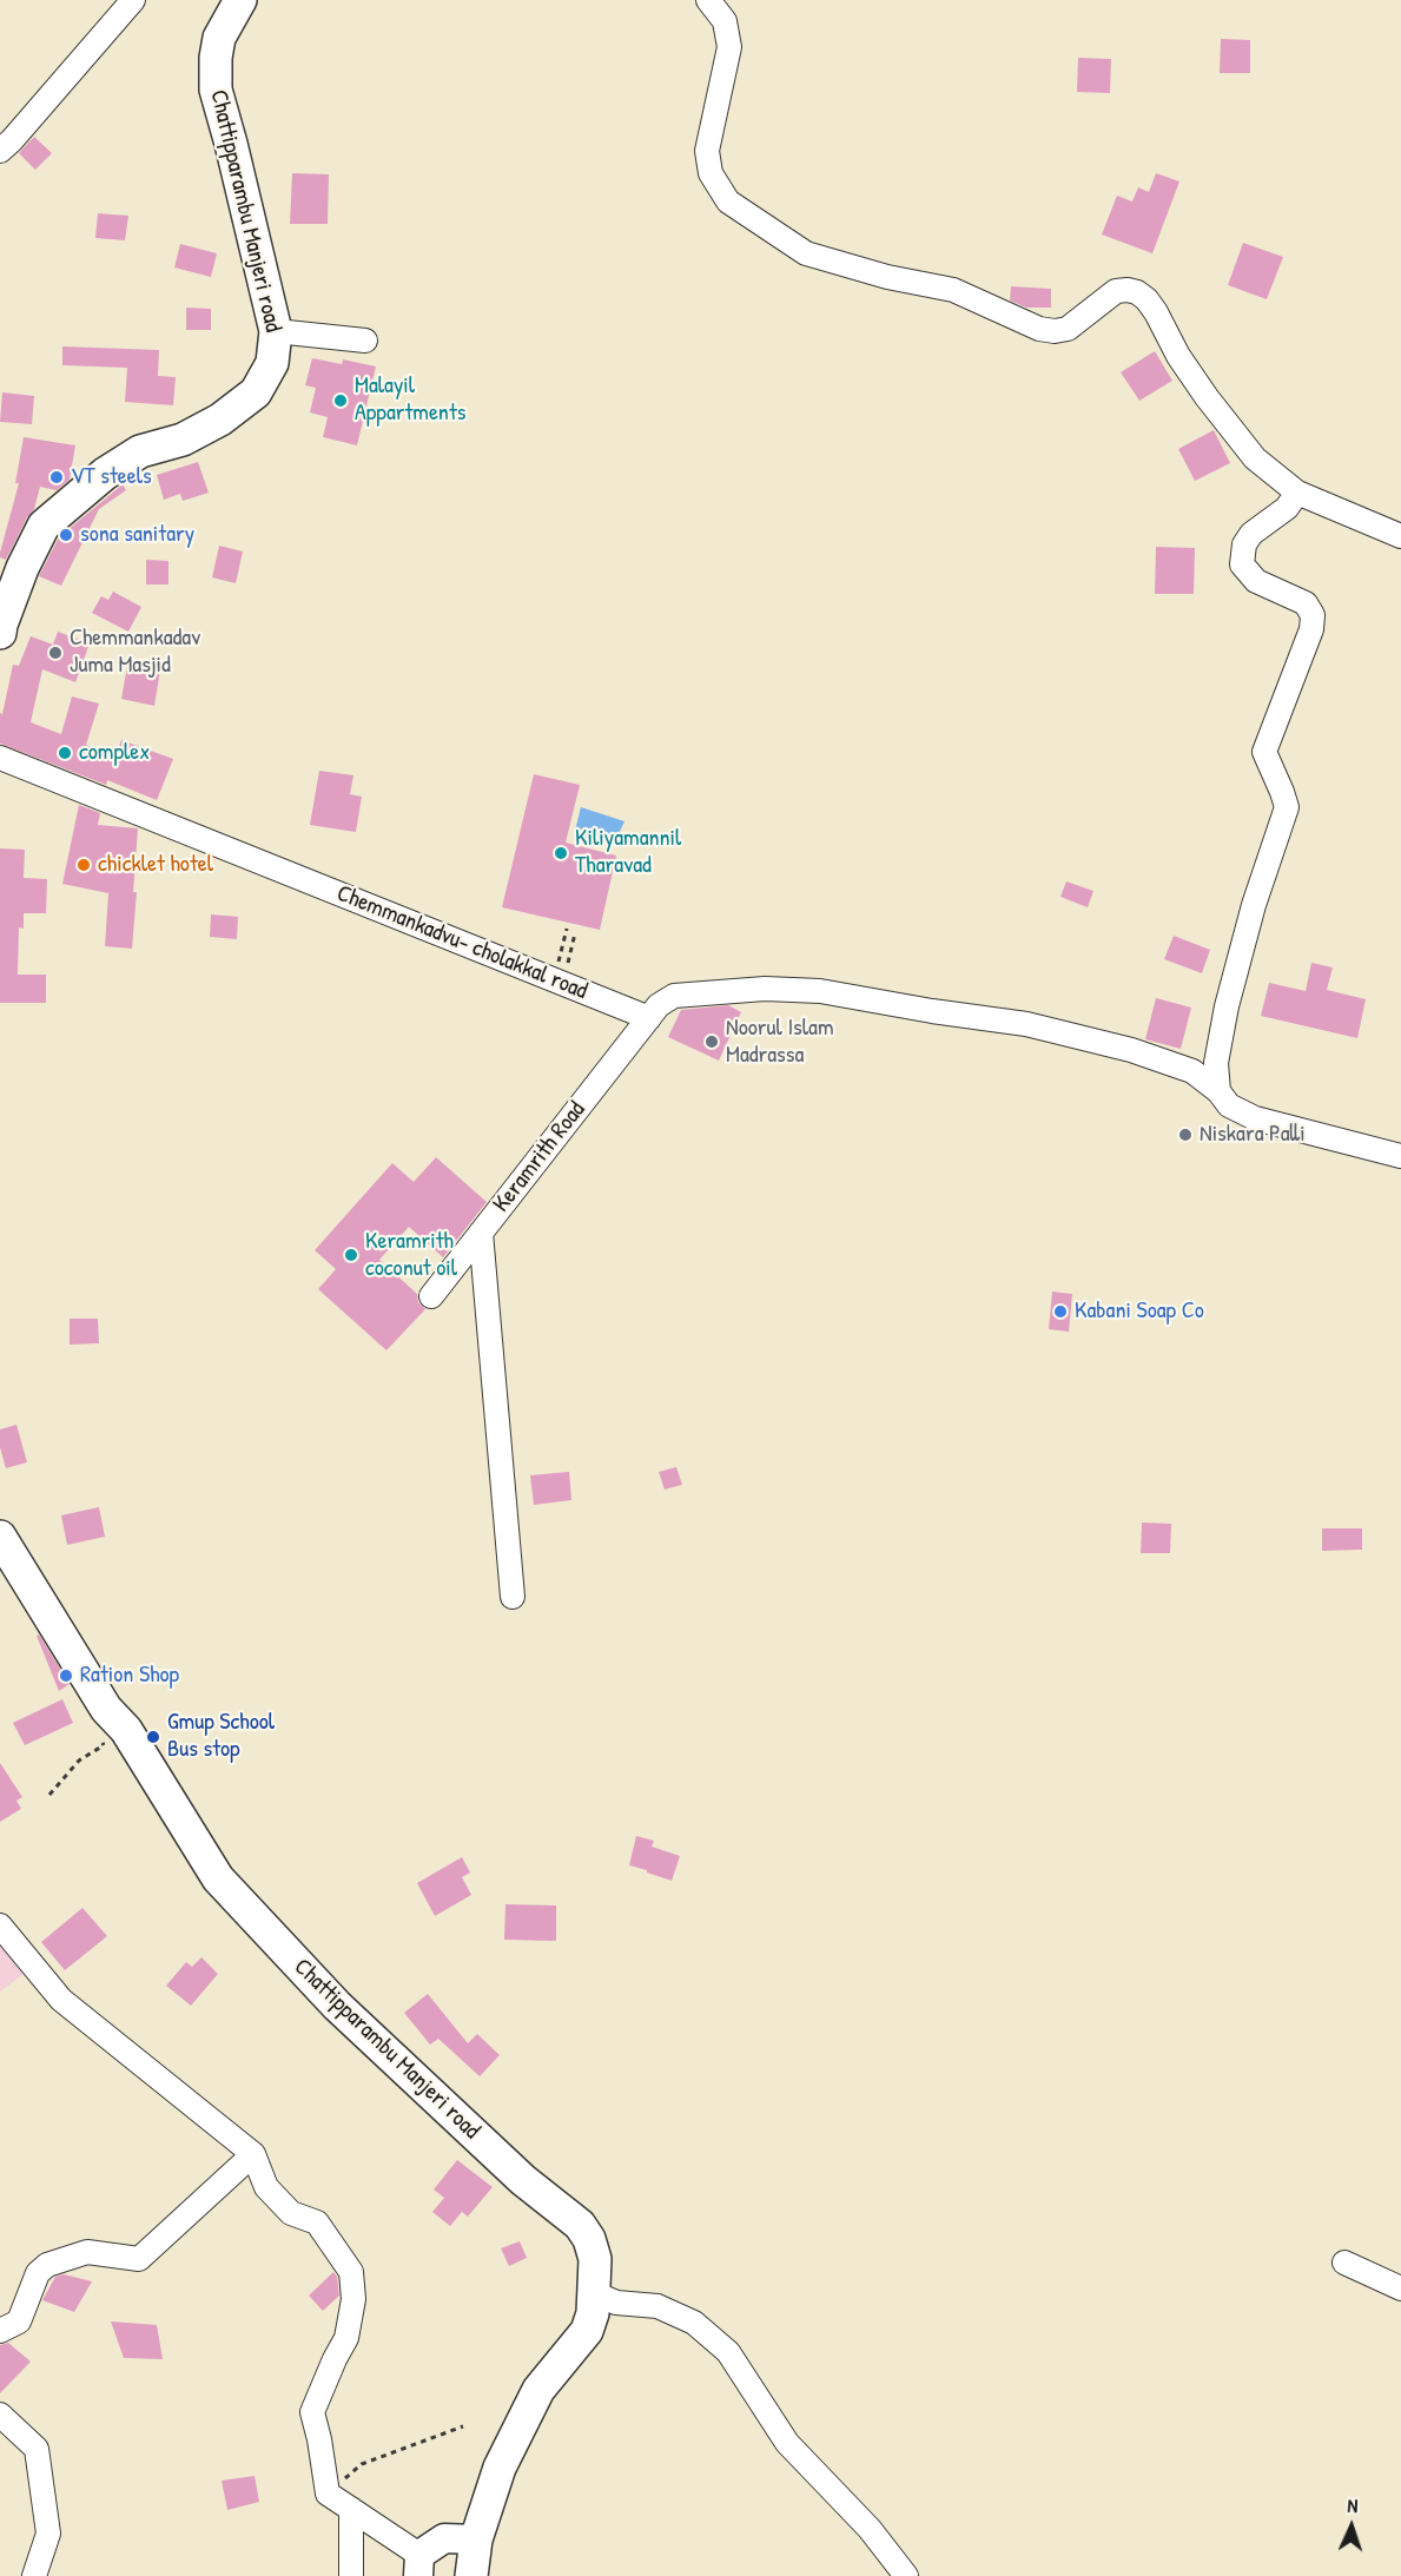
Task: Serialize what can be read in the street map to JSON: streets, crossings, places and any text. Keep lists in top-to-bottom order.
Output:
{
  "streets": {
    "main road": ["Chattipparambu Manjeri road"],
    "street": ["Chemmankadvu- cholakkal road", "Keramrith Road"]
  },
  "crossings": [
    ["Chemmankadvu- cholakkal road", "Keramrith Road"]
  ],
  "places": [
    "Malayil Appartments",
    "VT steels",
    "sona sanitary",
    "Chemmankadav Juma Masjid",
    "complex",
    "Kiliyamannil Tharavad",
    "chicklet hotel",
    "Noorul Islam Madrassa",
    "Niskara Palli",
    "Keramrith coconut oil",
    "Kabani Soap Co",
    "Ration Shop",
    "Gmup School Bus stop"
  ],
  "north": "top"
}
